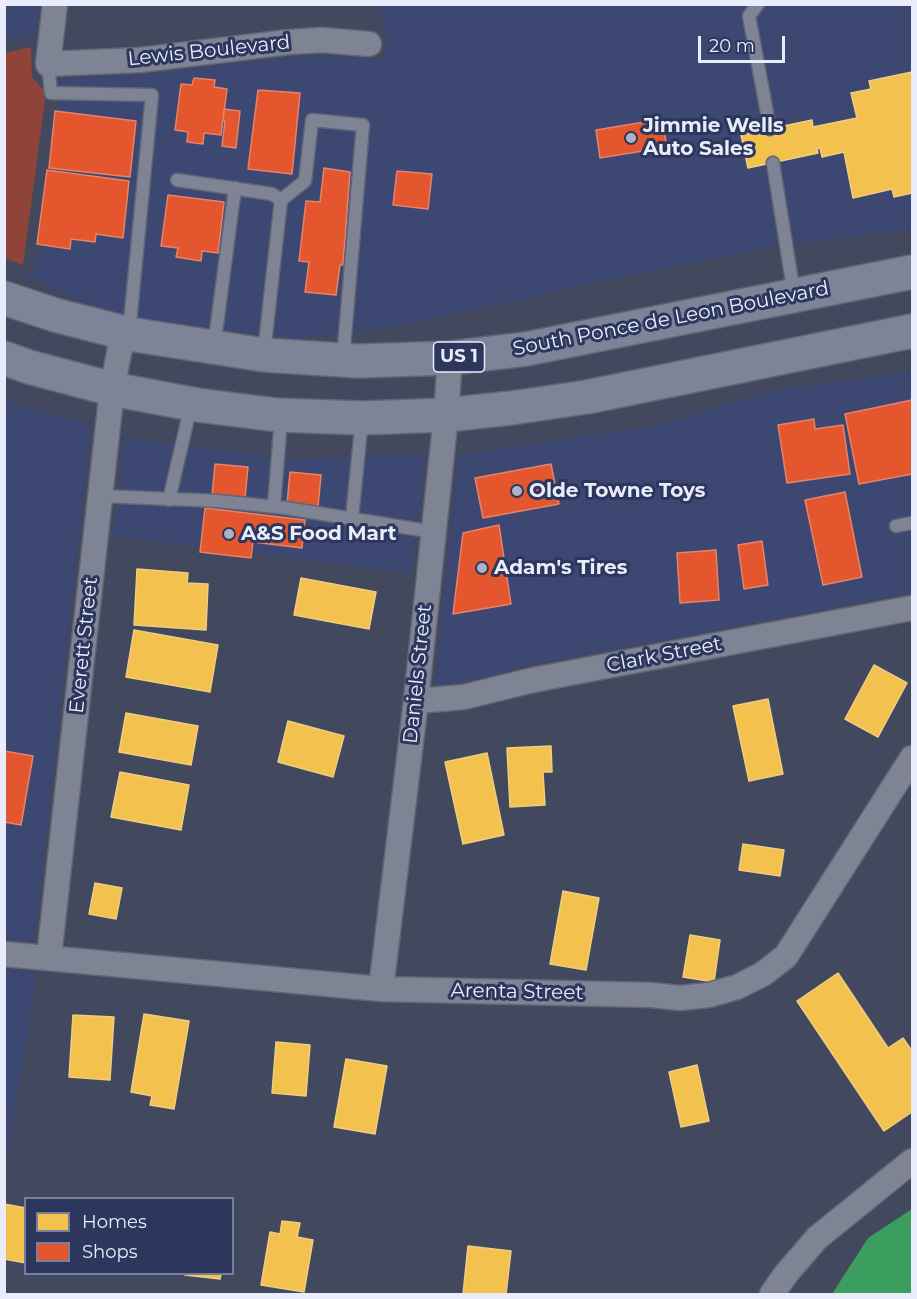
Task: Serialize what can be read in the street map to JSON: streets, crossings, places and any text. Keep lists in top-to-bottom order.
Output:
{
  "streets": {
    "highway": ["South Ponce de Leon Boulevard", "US 1"],
    "street": [
      "Lewis Boulevard",
      "Everett Street",
      "Clark Street",
      "Daniels Street",
      "Arenta Street"
    ]
  },
  "crossings": [
    ["South Ponce de Leon Boulevard", "Everett Street"],
    ["South Ponce de Leon Boulevard", "Daniels Street"],
    ["Everett Street", "Arenta Street"],
    ["Clark Street", "Daniels Street"],
    ["Daniels Street", "Arenta Street"]
  ],
  "places": [
    "Jimmie Wells Auto Sales",
    "Olde Towne Toys",
    "A&S Food Mart",
    "Adam's Tires"
  ],
  "legend": ["Homes", "Shops"],
  "scale_bar": "20 m"
}
